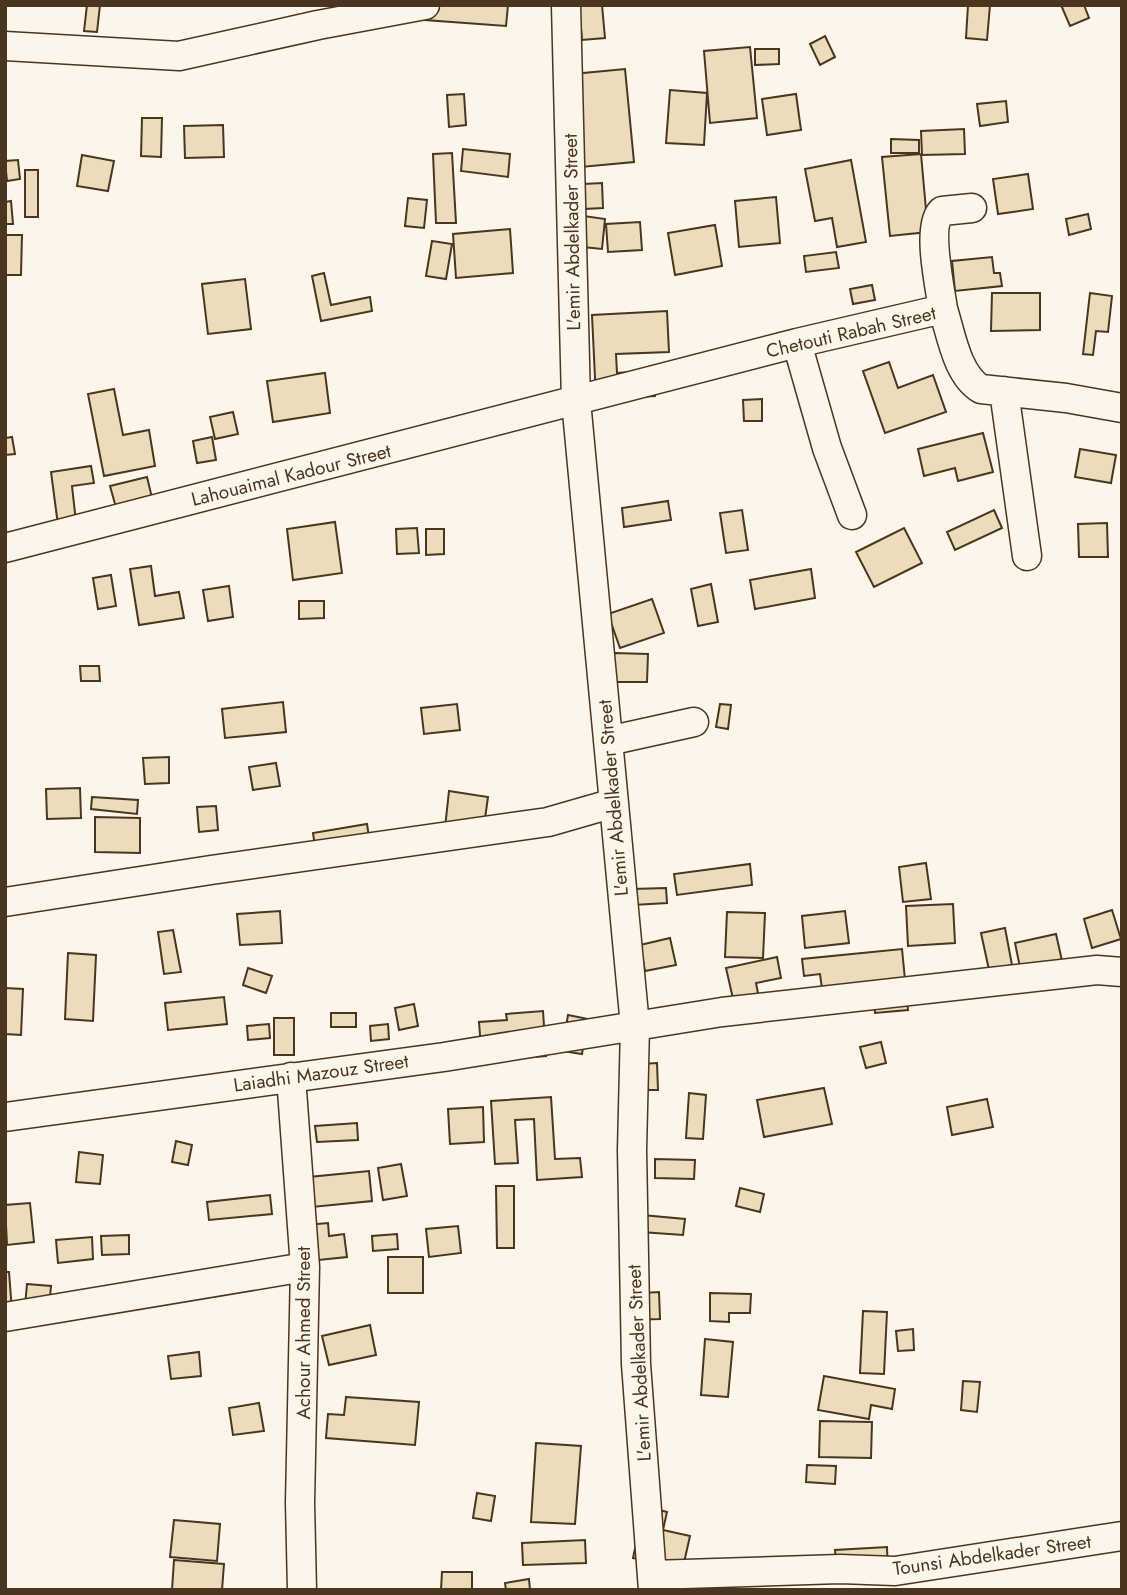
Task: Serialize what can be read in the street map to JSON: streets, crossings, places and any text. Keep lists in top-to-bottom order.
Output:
{
  "streets": {
    "street": [
      "L'emir Abdelkader Street",
      "Chetouti Rabah Street",
      "Lahouaimal Kadour Street",
      "Laiadhi Mazouz Street",
      "Achour Ahmed Street",
      "Tounsi Abdelkader Street"
    ]
  },
  "crossings": [
    ["L'emir Abdelkader Street", "Chetouti Rabah Street"],
    ["L'emir Abdelkader Street", "Lahouaimal Kadour Street"],
    ["L'emir Abdelkader Street", "Laiadhi Mazouz Street"],
    ["L'emir Abdelkader Street", "Tounsi Abdelkader Street"],
    ["Chetouti Rabah Street", "Lahouaimal Kadour Street"],
    ["Laiadhi Mazouz Street", "Achour Ahmed Street"]
  ]
}
